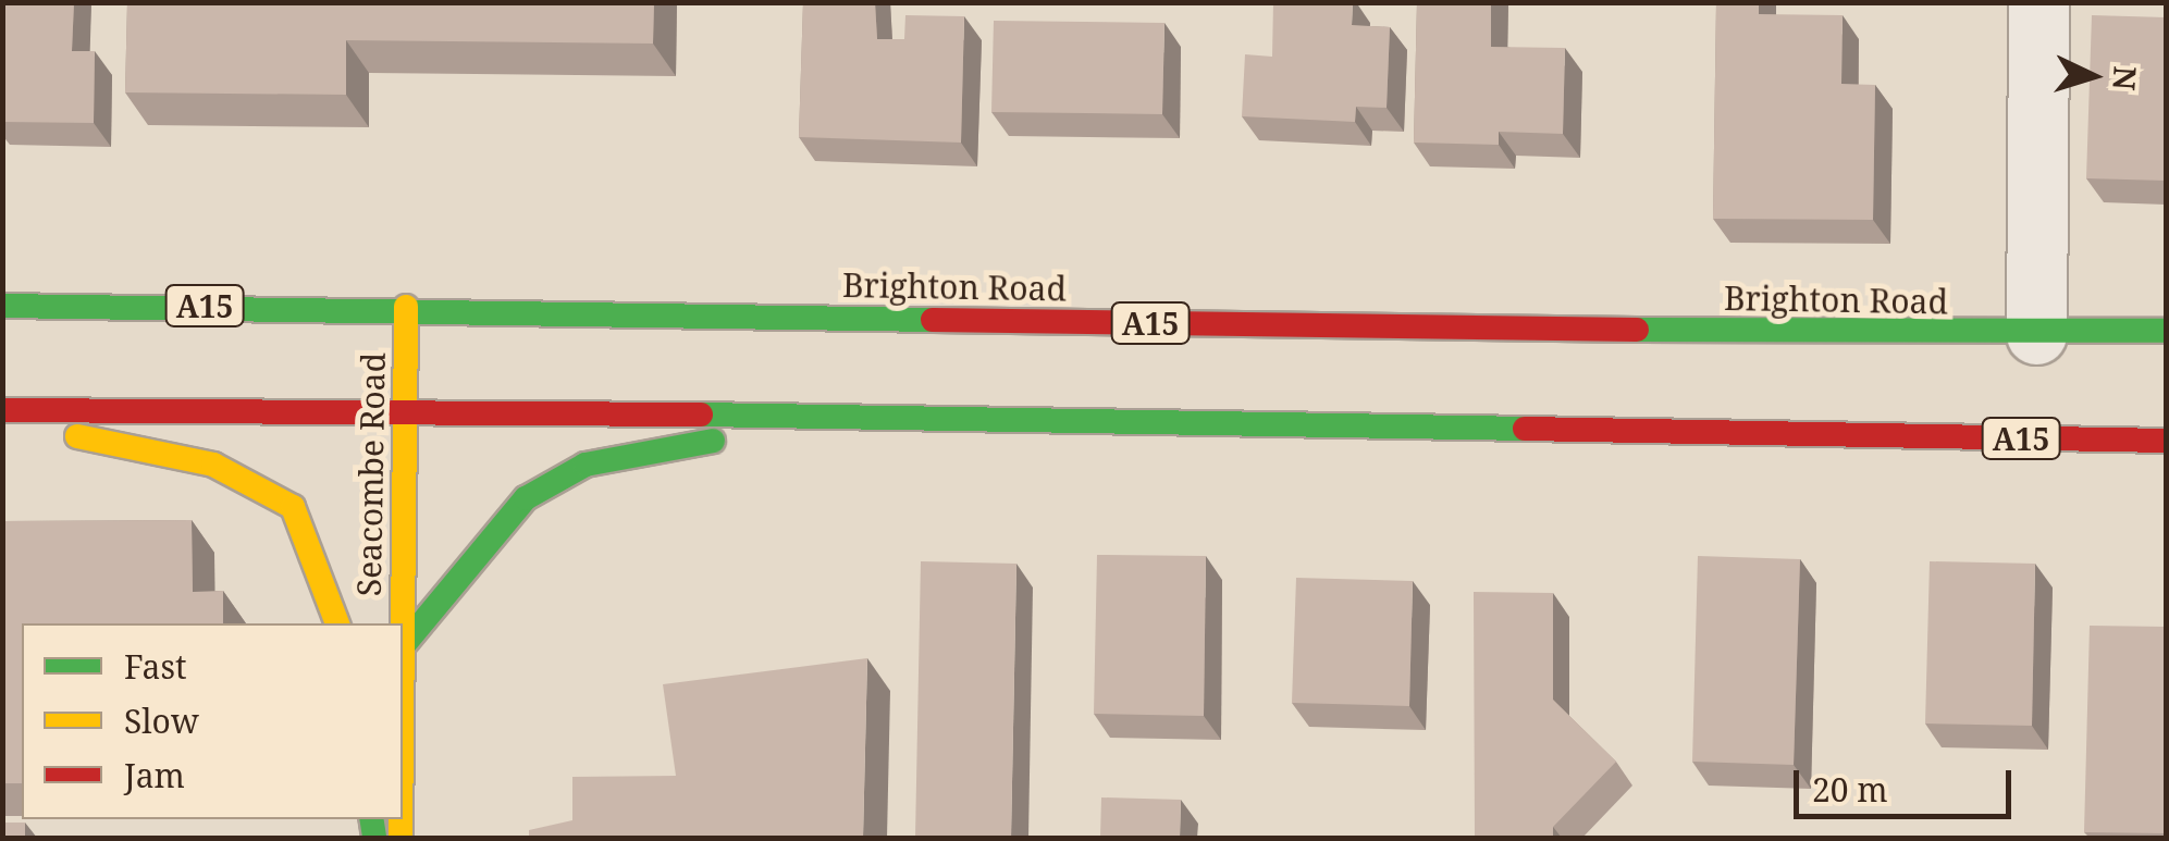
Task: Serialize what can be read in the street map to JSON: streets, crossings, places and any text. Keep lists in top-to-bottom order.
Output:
{
  "streets": {
    "main road": ["Brighton Road", "A15", "Seacombe Road"]
  },
  "crossings": [
    ["Brighton Road", "Seacombe Road"],
    ["A15", "Seacombe Road"]
  ],
  "legend": ["Fast", "Slow", "Jam"],
  "scale_bar": "20 m",
  "north": "right"
}
